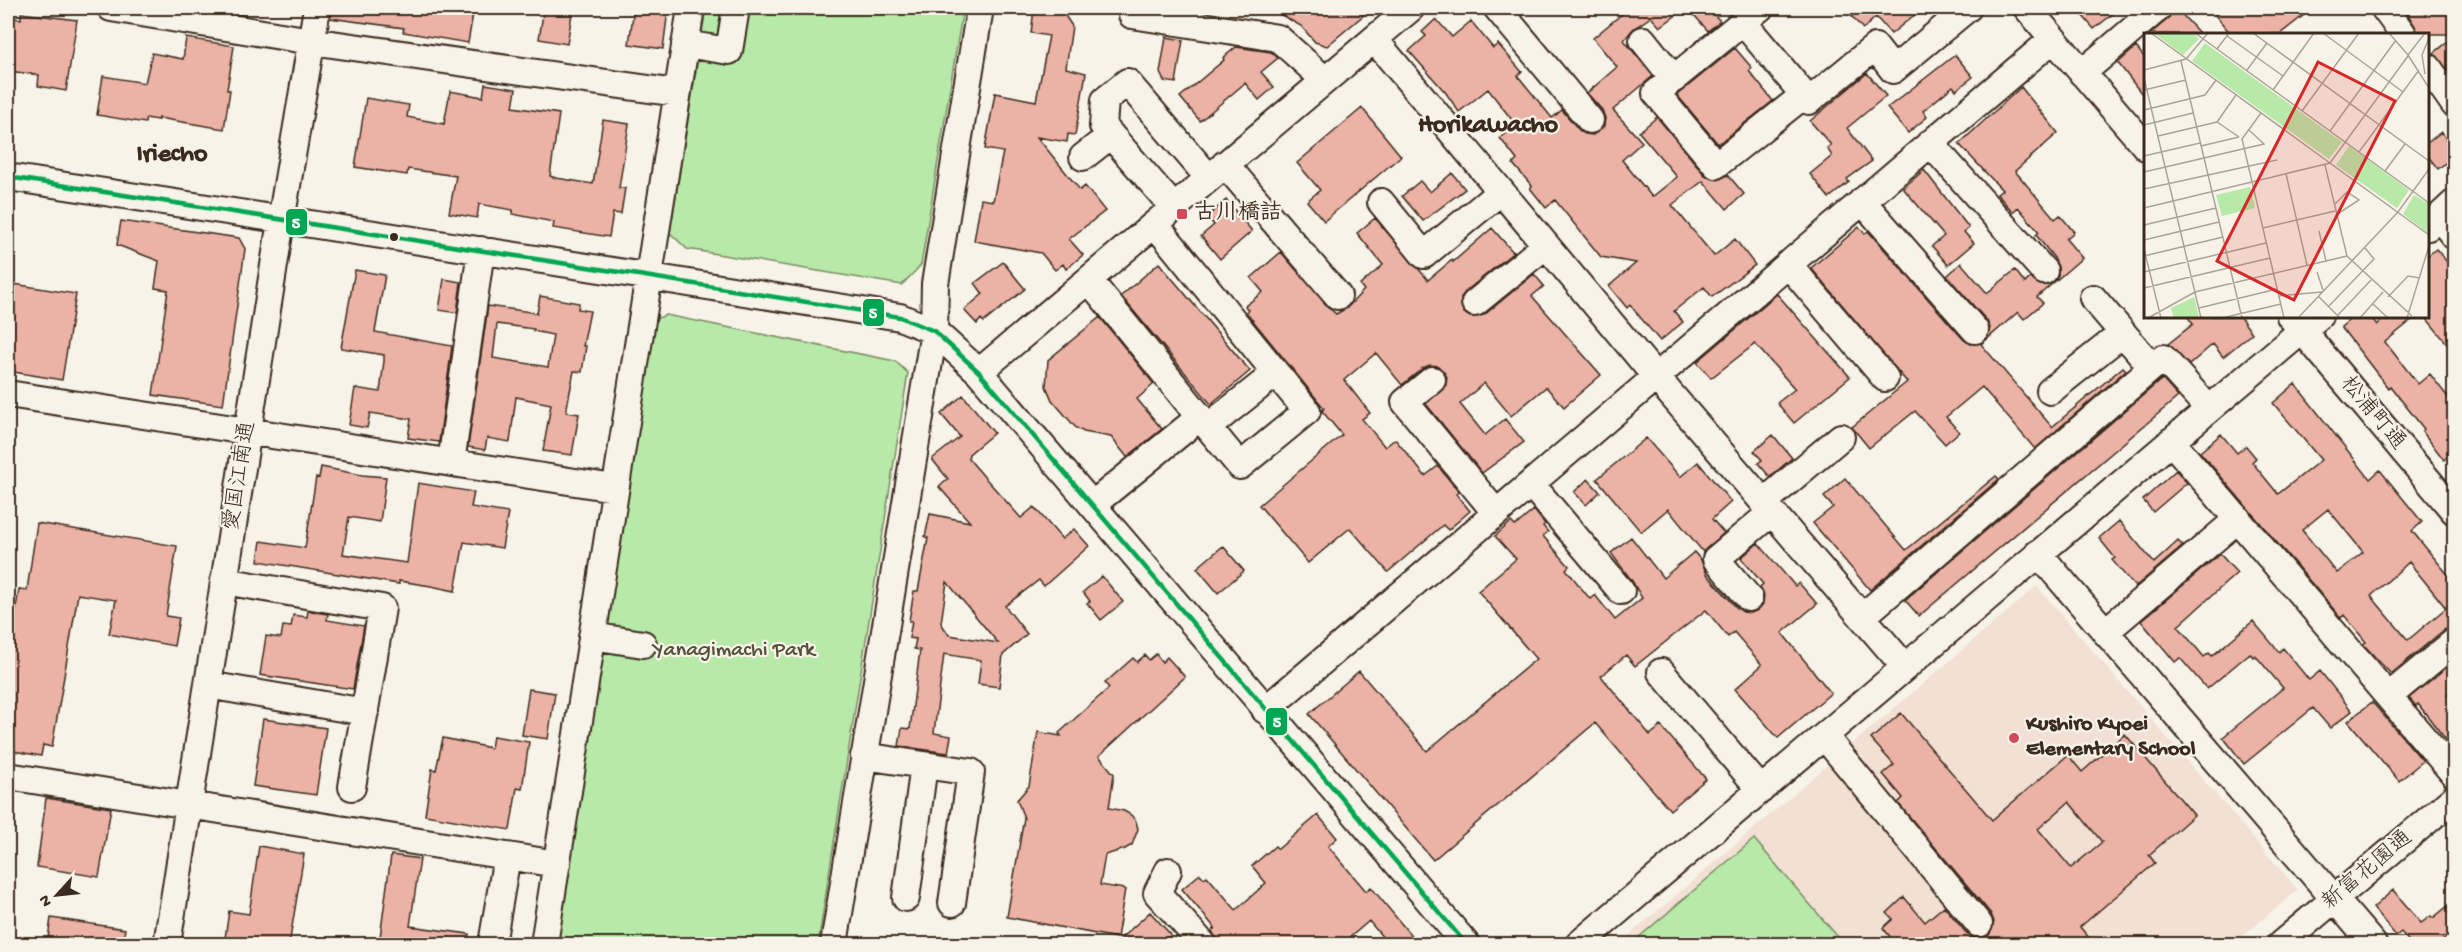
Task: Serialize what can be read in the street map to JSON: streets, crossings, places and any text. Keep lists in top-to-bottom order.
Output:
{
  "streets": {
    "street": ["松浦町通", "愛国江南通", "新富花園通"]
  },
  "districts": ["Horikawacho", "Iriecho"],
  "parks": ["Yanagimachi Park"],
  "places": {
    "transit": ["古川橋詰"],
    "other": ["Kushiro Kyoei Elementary School"]
  },
  "lines": ["transit line 5"],
  "north": "bottom left"
}
